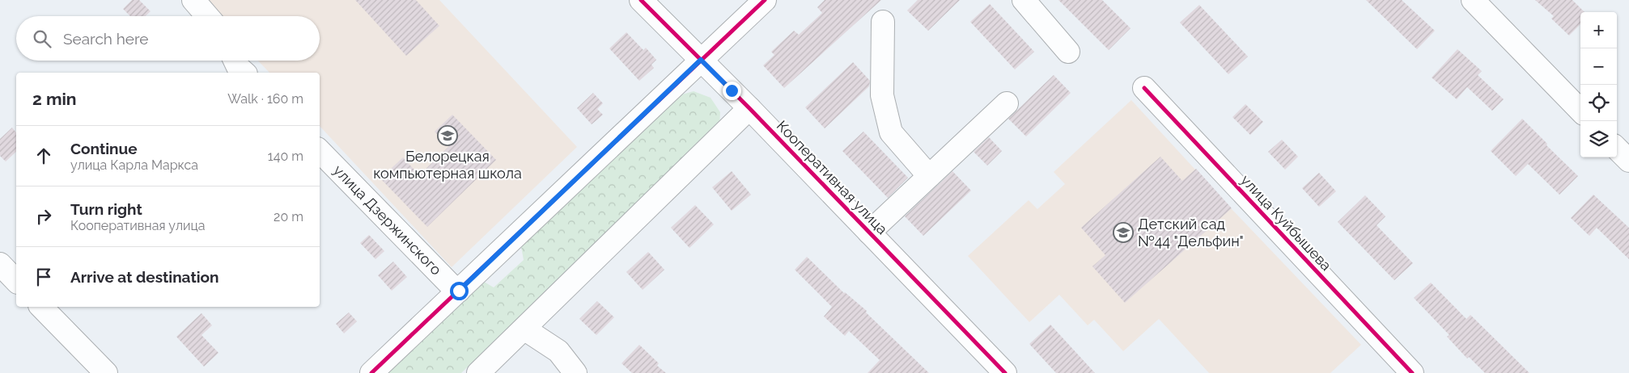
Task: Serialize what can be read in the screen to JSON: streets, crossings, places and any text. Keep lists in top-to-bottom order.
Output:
{
  "streets": {
    "street": ["Кооперативная улица", "улица Дзержинского", "улица Куйбышева"]
  },
  "places": {
    "school or university": ["Белорецкая компьютерная школа", "Детский сад №44 \"Дельфин\""]
  },
  "page": {
    "map_buttons": ["+", "−"],
    "search": "Search here",
    "heading": ["2 min", "Walk · 160 m"],
    "list": [
      ["Continue", "улица Карла Маркса", "140 m"],
      ["Turn right", "Кооперативная улица", "20 m"],
      "Arrive at destination"
    ]
  }
}
